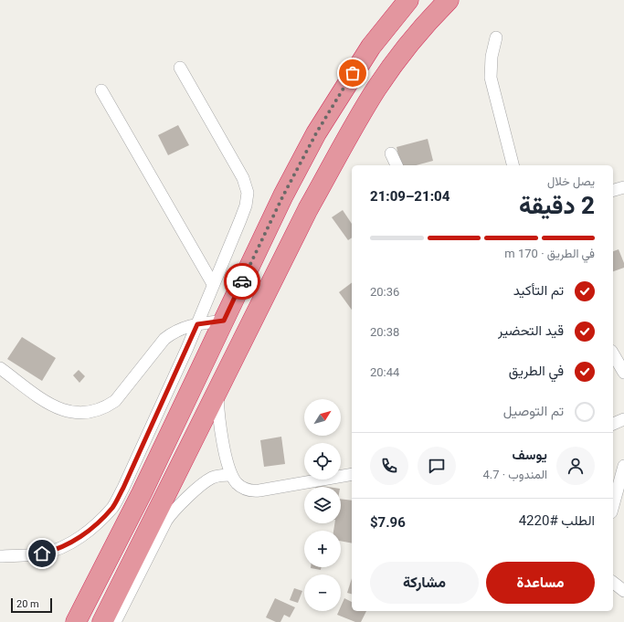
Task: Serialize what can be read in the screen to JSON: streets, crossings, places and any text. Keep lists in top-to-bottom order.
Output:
{
  "scale_bar": "20 m",
  "north": "top right",
  "page": {
    "heading": ["2 دقيقة", "يصل خلال", "21:04–21:09"],
    "panel": [
      "يوسف",
      "المندوب · 4.7",
      "الطلب #4220",
      "$7.96"
    ],
    "bar": "في الطريق · 170 m",
    "list": [
      ["تم التأكيد", "20:36"],
      ["قيد التحضير", "20:38"],
      ["في الطريق", "20:44"],
      "تم التوصيل"
    ],
    "map_buttons": ["+", "−"],
    "buttons": ["مساعدة", "مشاركة"],
    "scale": "20 m"
  }
}
